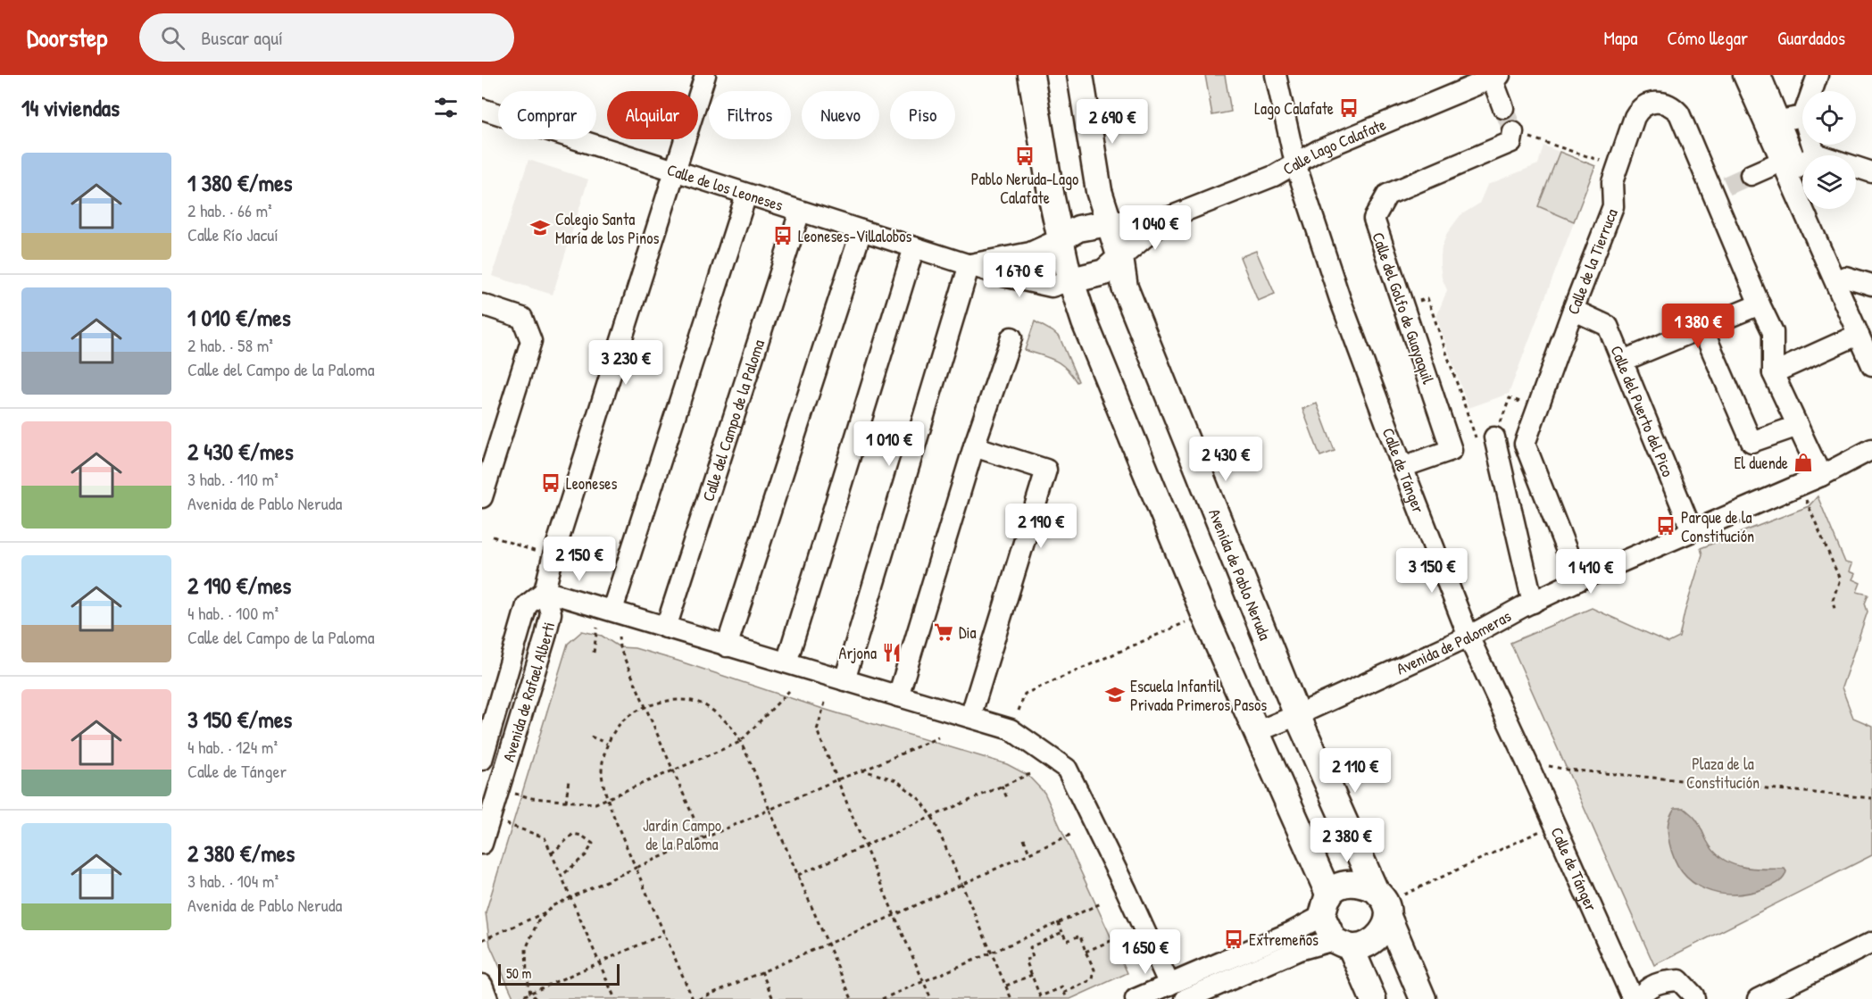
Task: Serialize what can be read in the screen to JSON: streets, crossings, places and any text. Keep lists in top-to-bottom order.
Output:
{
  "streets": {
    "main road": ["Avenida de Pablo Neruda"],
    "street": [
      "Calle Lago Calafate",
      "Calle de los Leoneses",
      "Calle de la Tierruca",
      "Calle del Golfo de Guayaquil",
      "Calle del Puerto del Pico",
      "Calle del Campo de la Paloma",
      "Calle de Tánger",
      "Avenida de Palomeras",
      "Avenida de Rafael Alberti"
    ]
  },
  "crossings": [
    ["Calle Lago Calafate", "Calle de Tánger"],
    ["Calle Lago Calafate", "Avenida de Pablo Neruda"],
    ["Calle de los Leoneses", "Calle del Campo de la Paloma"],
    ["Calle de la Tierruca", "Calle del Puerto del Pico"],
    ["Calle de la Tierruca", "Avenida de Palomeras"],
    ["Calle del Golfo de Guayaquil", "Calle de Tánger"],
    ["Calle del Puerto del Pico", "Avenida de Palomeras"],
    ["Calle de Tánger", "Avenida de Palomeras"],
    ["Avenida de Pablo Neruda", "Avenida de Palomeras"]
  ],
  "parks": ["Plaza de la Constitución", "Jardín Campo de la Paloma"],
  "places": {
    "bus stop": [
      "Lago Calafate",
      "Pablo Neruda-Lago Calafate",
      "Leoneses-Villalobos",
      "Leoneses",
      "Parque de la Constitución",
      "Extremeños"
    ],
    "school or university": ["Colegio Santa María de los Pinos", "Escuela Infantil Privada Primeros Pasos"],
    "shop": ["El duende"],
    "supermarket": ["Dia"],
    "restaurant": ["Arjona"]
  },
  "scale_bar": "50 m",
  "page": {
    "header": "Doorstep",
    "search": "Buscar aquí",
    "nav": ["Mapa", "Cómo llegar", "Guardados"],
    "heading": "14 viviendas",
    "chip": [
      "Comprar",
      "Alquilar",
      "Filtros",
      "Nuevo",
      "Piso"
    ],
    "price": [
      "2 690 €",
      "1 040 €",
      "1 670 €",
      "1 380 €",
      "3 230 €",
      "1 010 €",
      "2 430 €",
      "2 190 €",
      "2 150 €",
      "3 150 €",
      "1 410 €",
      "2 110 €",
      "2 380 €",
      "1 650 €"
    ],
    "list": [
      {
        "name": "1 380 €/mes",
        "note": "2 hab. · 66 m² · Calle Río Jacuí"
      },
      {
        "name": "1 010 €/mes",
        "note": "2 hab. · 58 m² · Calle del Campo de la Paloma"
      },
      {
        "name": "2 430 €/mes",
        "note": "3 hab. · 110 m² · Avenida de Pablo Neruda"
      },
      {
        "name": "2 190 €/mes",
        "note": "4 hab. · 100 m² · Calle del Campo de la Paloma"
      },
      {
        "name": "3 150 €/mes",
        "note": "4 hab. · 124 m² · Calle de Tánger"
      },
      {
        "name": "2 380 €/mes",
        "note": "3 hab. · 104 m² · Avenida de Pablo Neruda"
      }
    ],
    "scale": "50 m"
  }
}
